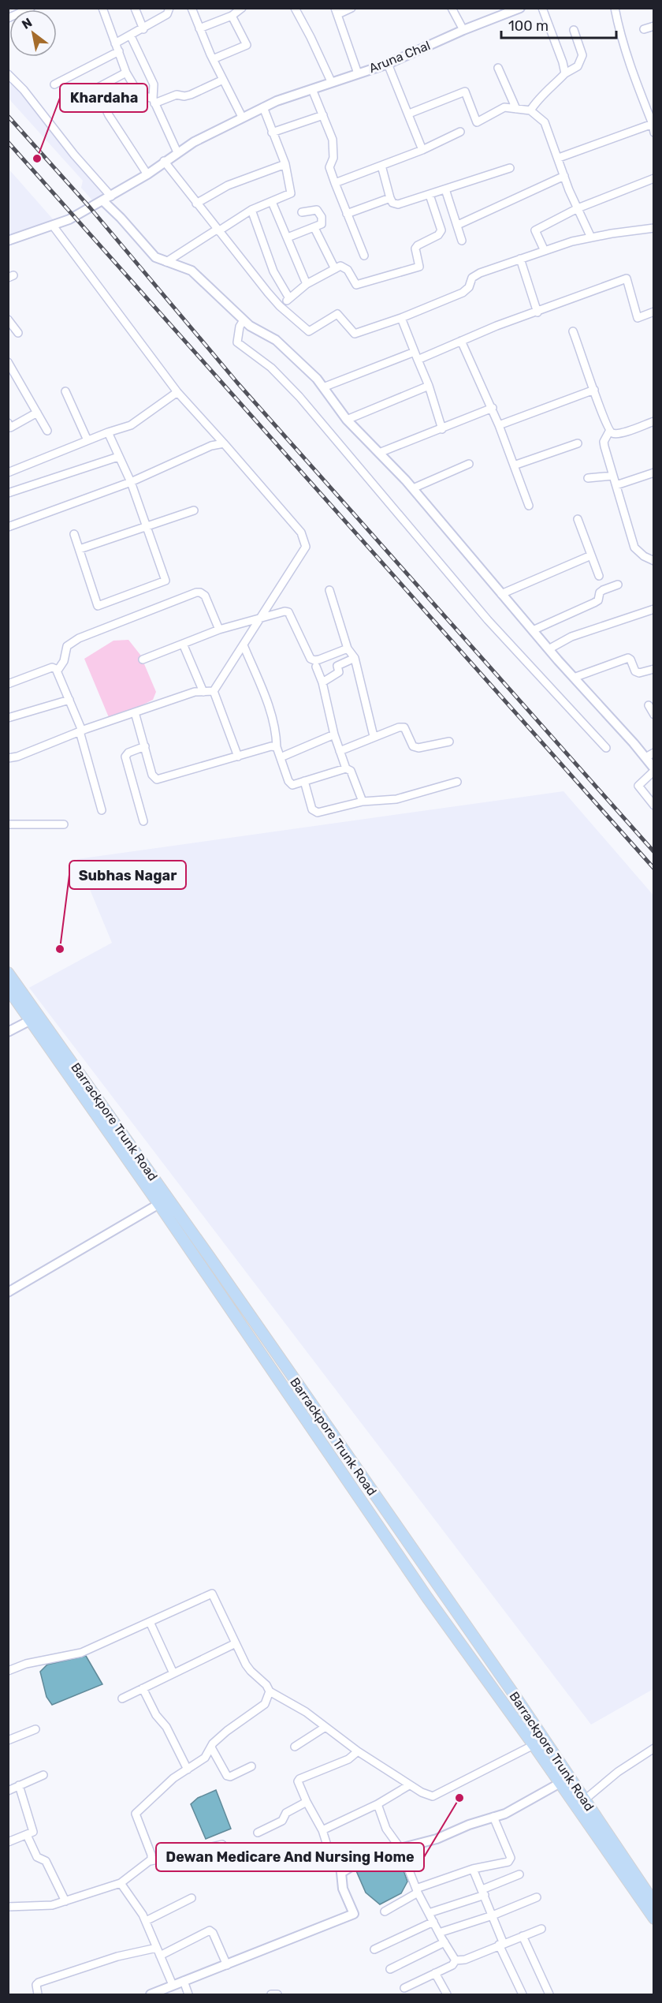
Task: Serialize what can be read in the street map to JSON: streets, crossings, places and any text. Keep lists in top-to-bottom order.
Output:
{
  "streets": {
    "main road": ["Barrackpore Trunk Road"],
    "street": ["Aruna Chal"]
  },
  "places": ["Khardaha", "Subhas Nagar", "Dewan Medicare And Nursing Home"],
  "scale_bar": "100 m",
  "north": "top left"
}
